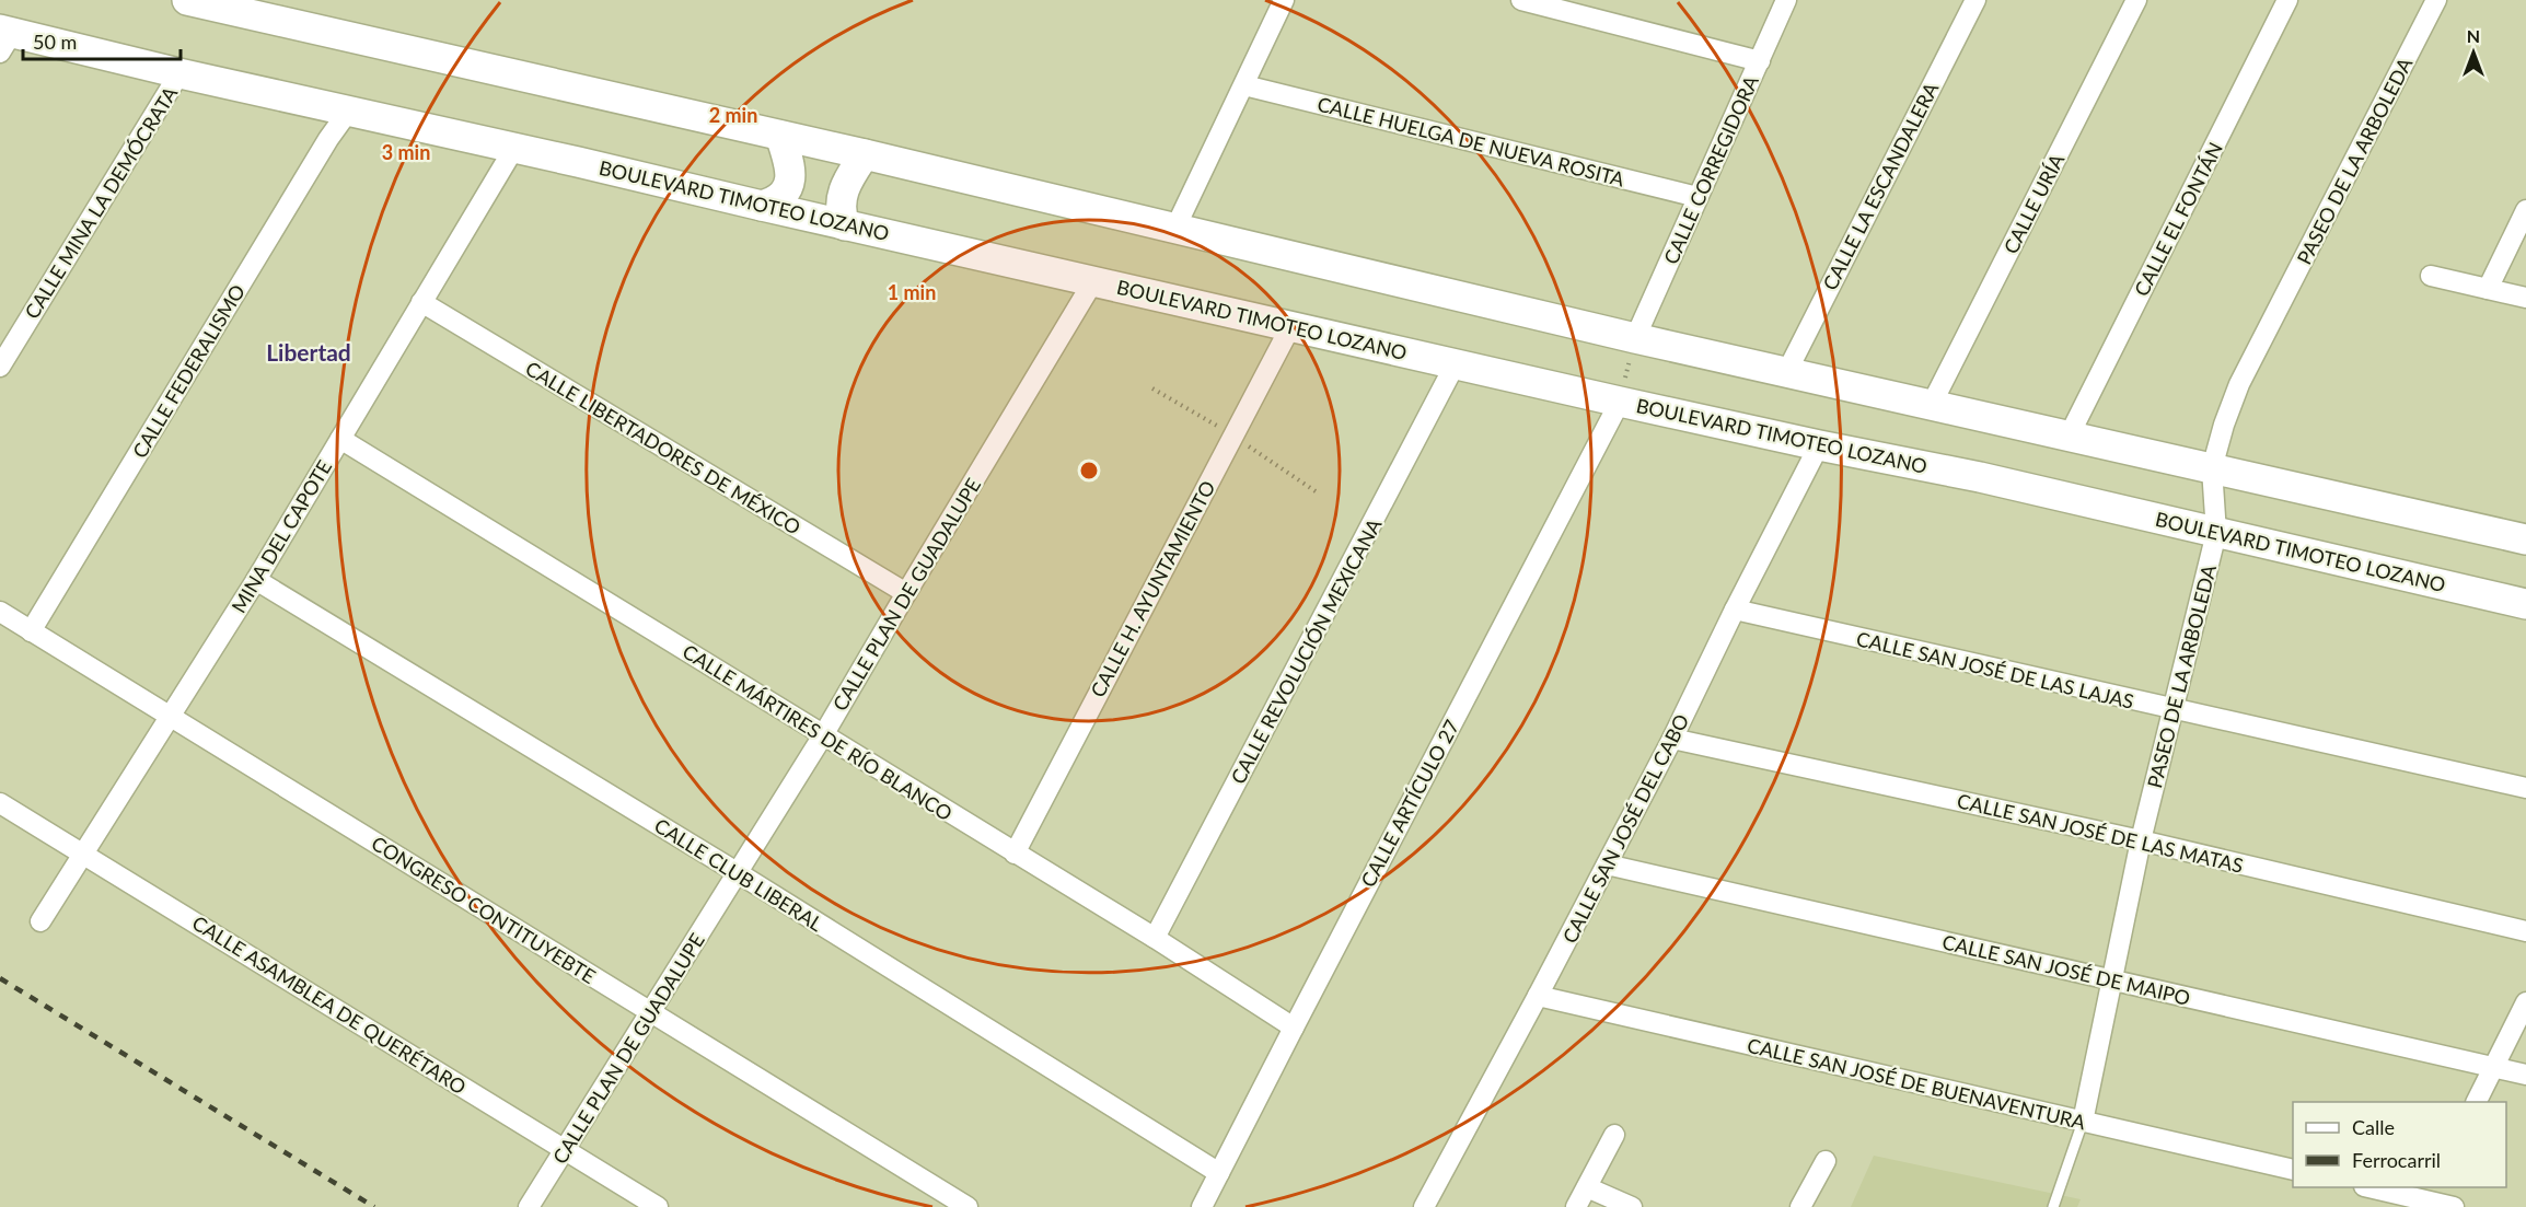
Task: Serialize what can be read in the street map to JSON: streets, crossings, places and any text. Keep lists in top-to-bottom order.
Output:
{
  "streets": {
    "main road": ["BOULEVARD TIMOTEO LOZANO"],
    "street": [
      "CALLE HUELGA DE NUEVA ROSITA",
      "PASEO DE LA ARBOLEDA",
      "CALLE CORREGIDORA",
      "CALLE LA ESCANDALERA",
      "CALLE MINA LA DEMÓCRATA",
      "CALLE URÍA",
      "CALLE EL FONTÁN",
      "CALLE FEDERALISMO",
      "CALLE LIBERTADORES DE MÉXICO",
      "MINA DEL CAPOTE",
      "CALLE H. AYUNTAMIENTO",
      "CALLE PLAN DE GUADALUPE",
      "CALLE REVOLUCIÓN MEXICANA",
      "CALLE SAN JOSÉ DE LAS LAJAS",
      "CALLE MÁRTIRES DE RÍO BLANCO",
      "CALLE ARTÍCULO 27",
      "CALLE SAN JOSÉ DEL CABO",
      "CALLE SAN JOSÉ DE LAS MATAS",
      "CALLE CLUB LIBERAL",
      "CONGRESO CONTITUYEBTE",
      "CALLE SAN JOSÉ DE MAIPO",
      "CALLE ASAMBLEA DE QUERÉTARO",
      "CALLE SAN JOSÉ DE BUENAVENTURA"
    ]
  },
  "crossings": [
    ["CALLE HUELGA DE NUEVA ROSITA", "CALLE CORREGIDORA"],
    ["PASEO DE LA ARBOLEDA", "BOULEVARD TIMOTEO LOZANO"],
    ["PASEO DE LA ARBOLEDA", "CALLE SAN JOSÉ DE LAS LAJAS"],
    ["PASEO DE LA ARBOLEDA", "CALLE SAN JOSÉ DE LAS MATAS"],
    ["PASEO DE LA ARBOLEDA", "CALLE SAN JOSÉ DE MAIPO"],
    ["PASEO DE LA ARBOLEDA", "CALLE SAN JOSÉ DE BUENAVENTURA"],
    ["BOULEVARD TIMOTEO LOZANO", "CALLE MINA LA DEMÓCRATA"],
    ["BOULEVARD TIMOTEO LOZANO", "CALLE FEDERALISMO"],
    ["BOULEVARD TIMOTEO LOZANO", "MINA DEL CAPOTE"],
    ["BOULEVARD TIMOTEO LOZANO", "CALLE H. AYUNTAMIENTO"],
    ["BOULEVARD TIMOTEO LOZANO", "CALLE PLAN DE GUADALUPE"],
    ["BOULEVARD TIMOTEO LOZANO", "CALLE REVOLUCIÓN MEXICANA"],
    ["BOULEVARD TIMOTEO LOZANO", "CALLE ARTÍCULO 27"],
    ["BOULEVARD TIMOTEO LOZANO", "CALLE SAN JOSÉ DEL CABO"],
    ["CALLE FEDERALISMO", "CONGRESO CONTITUYEBTE"],
    ["CALLE LIBERTADORES DE MÉXICO", "MINA DEL CAPOTE"],
    ["CALLE LIBERTADORES DE MÉXICO", "CALLE PLAN DE GUADALUPE"],
    ["MINA DEL CAPOTE", "CALLE MÁRTIRES DE RÍO BLANCO"],
    ["MINA DEL CAPOTE", "CALLE CLUB LIBERAL"],
    ["MINA DEL CAPOTE", "CONGRESO CONTITUYEBTE"],
    ["MINA DEL CAPOTE", "CALLE ASAMBLEA DE QUERÉTARO"],
    ["CALLE H. AYUNTAMIENTO", "CALLE MÁRTIRES DE RÍO BLANCO"],
    ["CALLE PLAN DE GUADALUPE", "CALLE MÁRTIRES DE RÍO BLANCO"],
    ["CALLE PLAN DE GUADALUPE", "CALLE CLUB LIBERAL"],
    ["CALLE PLAN DE GUADALUPE", "CONGRESO CONTITUYEBTE"],
    ["CALLE PLAN DE GUADALUPE", "CALLE ASAMBLEA DE QUERÉTARO"],
    ["CALLE REVOLUCIÓN MEXICANA", "CALLE MÁRTIRES DE RÍO BLANCO"],
    ["CALLE SAN JOSÉ DE LAS LAJAS", "CALLE SAN JOSÉ DEL CABO"],
    ["CALLE MÁRTIRES DE RÍO BLANCO", "CALLE ARTÍCULO 27"],
    ["CALLE ARTÍCULO 27", "CALLE CLUB LIBERAL"],
    ["CALLE SAN JOSÉ DEL CABO", "CALLE SAN JOSÉ DE LAS MATAS"],
    ["CALLE SAN JOSÉ DEL CABO", "CALLE SAN JOSÉ DE MAIPO"],
    ["CALLE SAN JOSÉ DEL CABO", "CALLE SAN JOSÉ DE BUENAVENTURA"]
  ],
  "districts": ["Libertad"],
  "legend": ["Calle", "Ferrocarril"],
  "scale_bar": "50 m",
  "north": "top",
  "rings": ["2 min", "3 min", "1 min"]
}
